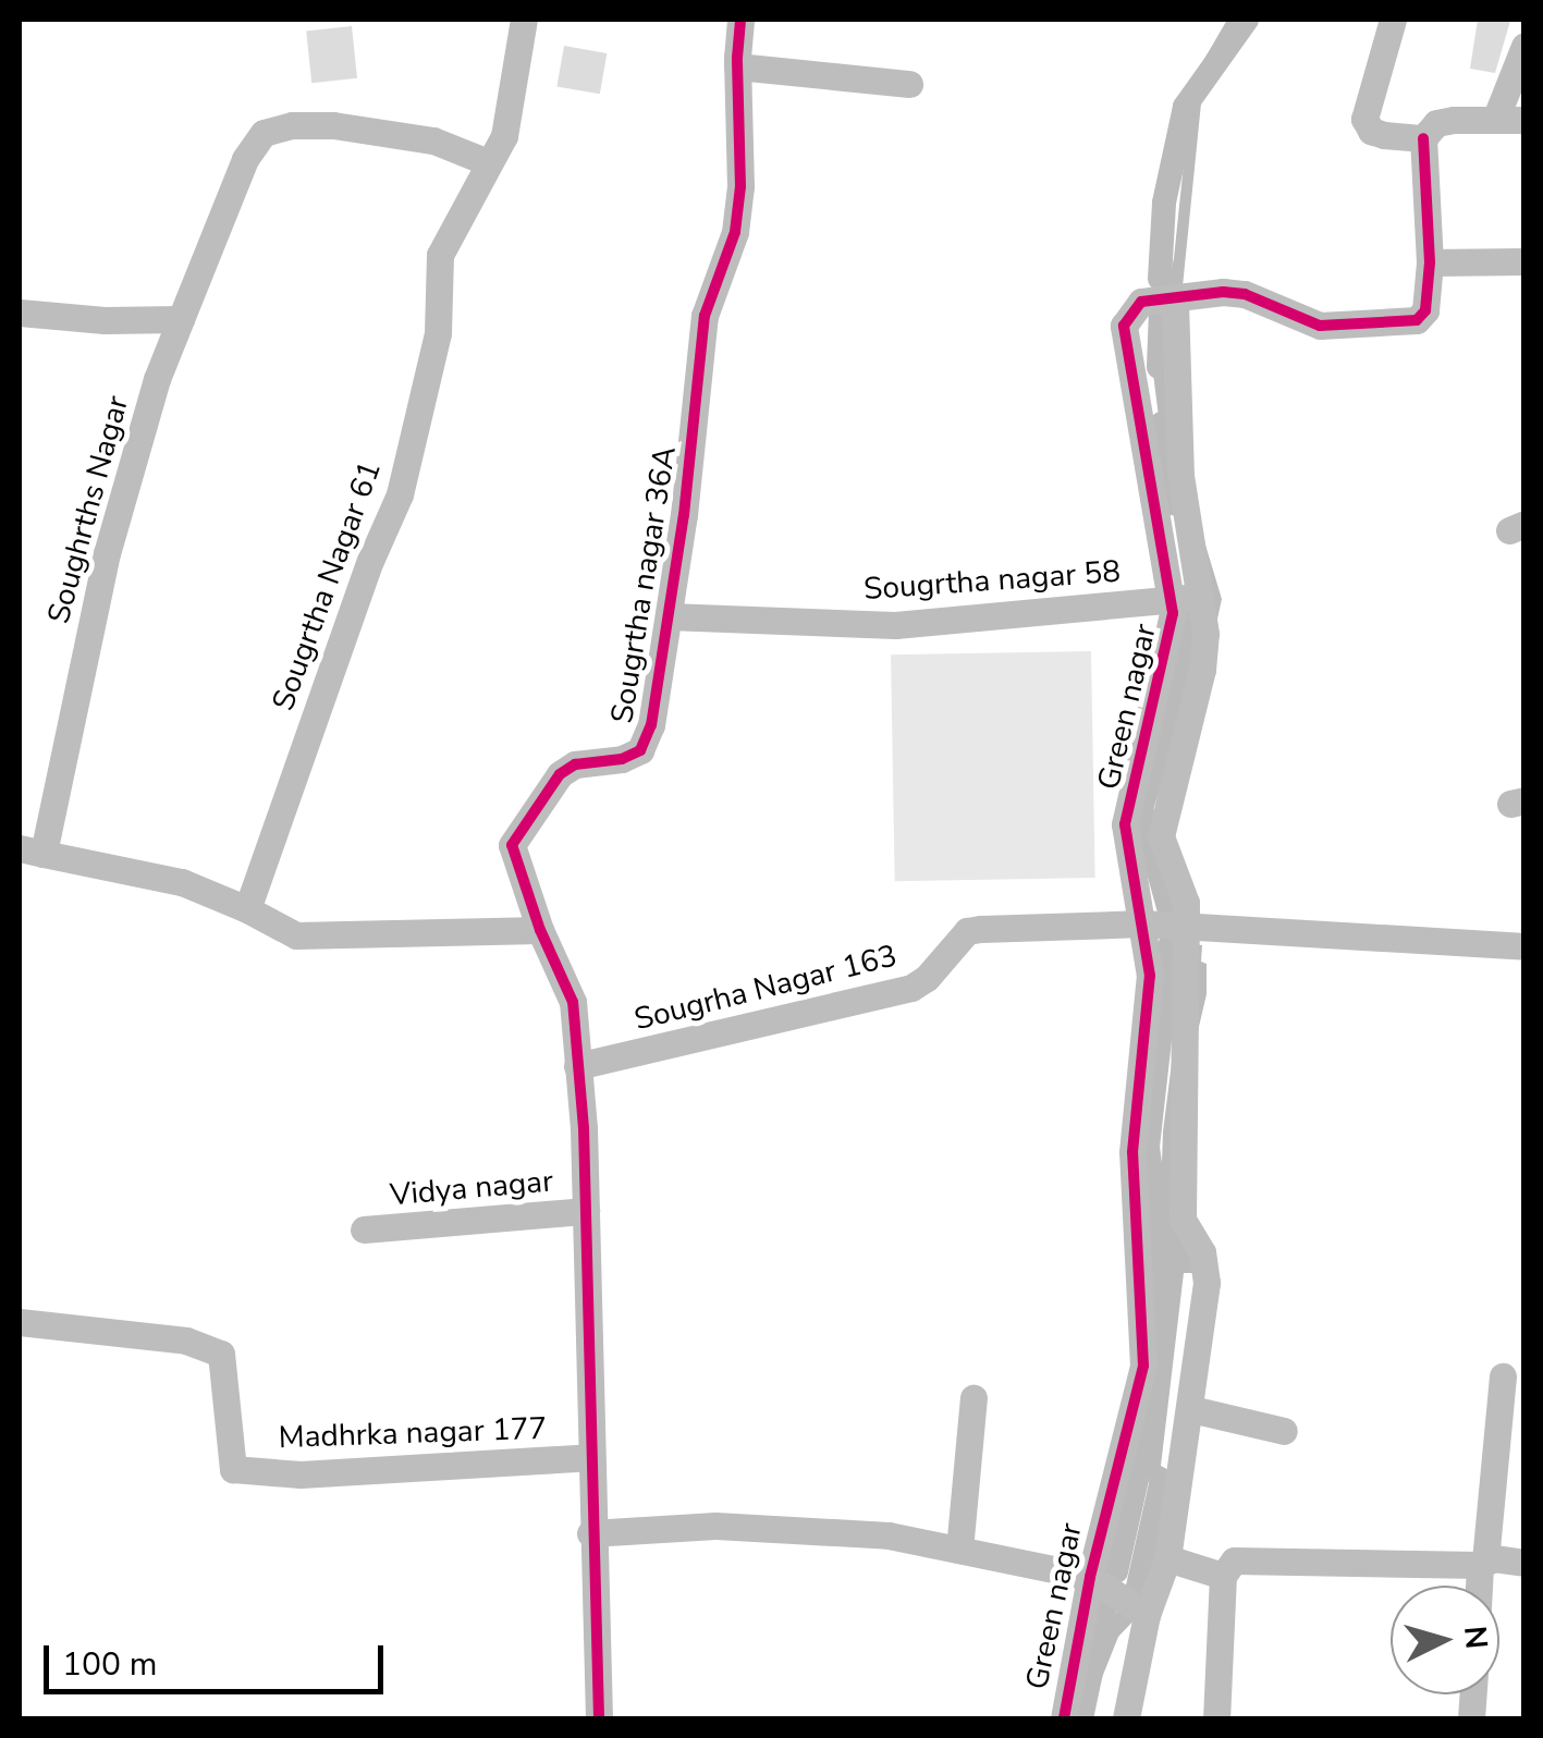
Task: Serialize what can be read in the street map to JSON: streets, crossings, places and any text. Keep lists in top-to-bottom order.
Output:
{
  "streets": {
    "street": [
      "Soughrths Nagar",
      "Sougrtha nagar 58",
      "Sougrtha nagar 36A",
      "Sougrtha Nagar 61",
      "Green nagar",
      "Sougrha Nagar 163",
      "Vidya nagar",
      "Madhrka nagar 177"
    ]
  },
  "crossings": [
    ["Soughrths Nagar", "Sougrtha Nagar 61"],
    ["Sougrtha nagar 58", "Sougrtha nagar 36A"],
    ["Sougrtha nagar 58", "Green nagar"],
    ["Sougrtha nagar 36A", "Sougrha Nagar 163"],
    ["Sougrtha nagar 36A", "Vidya nagar"],
    ["Sougrtha nagar 36A", "Madhrka nagar 177"],
    ["Green nagar", "Sougrha Nagar 163"]
  ],
  "scale_bar": "100 m",
  "north": "right"
}
